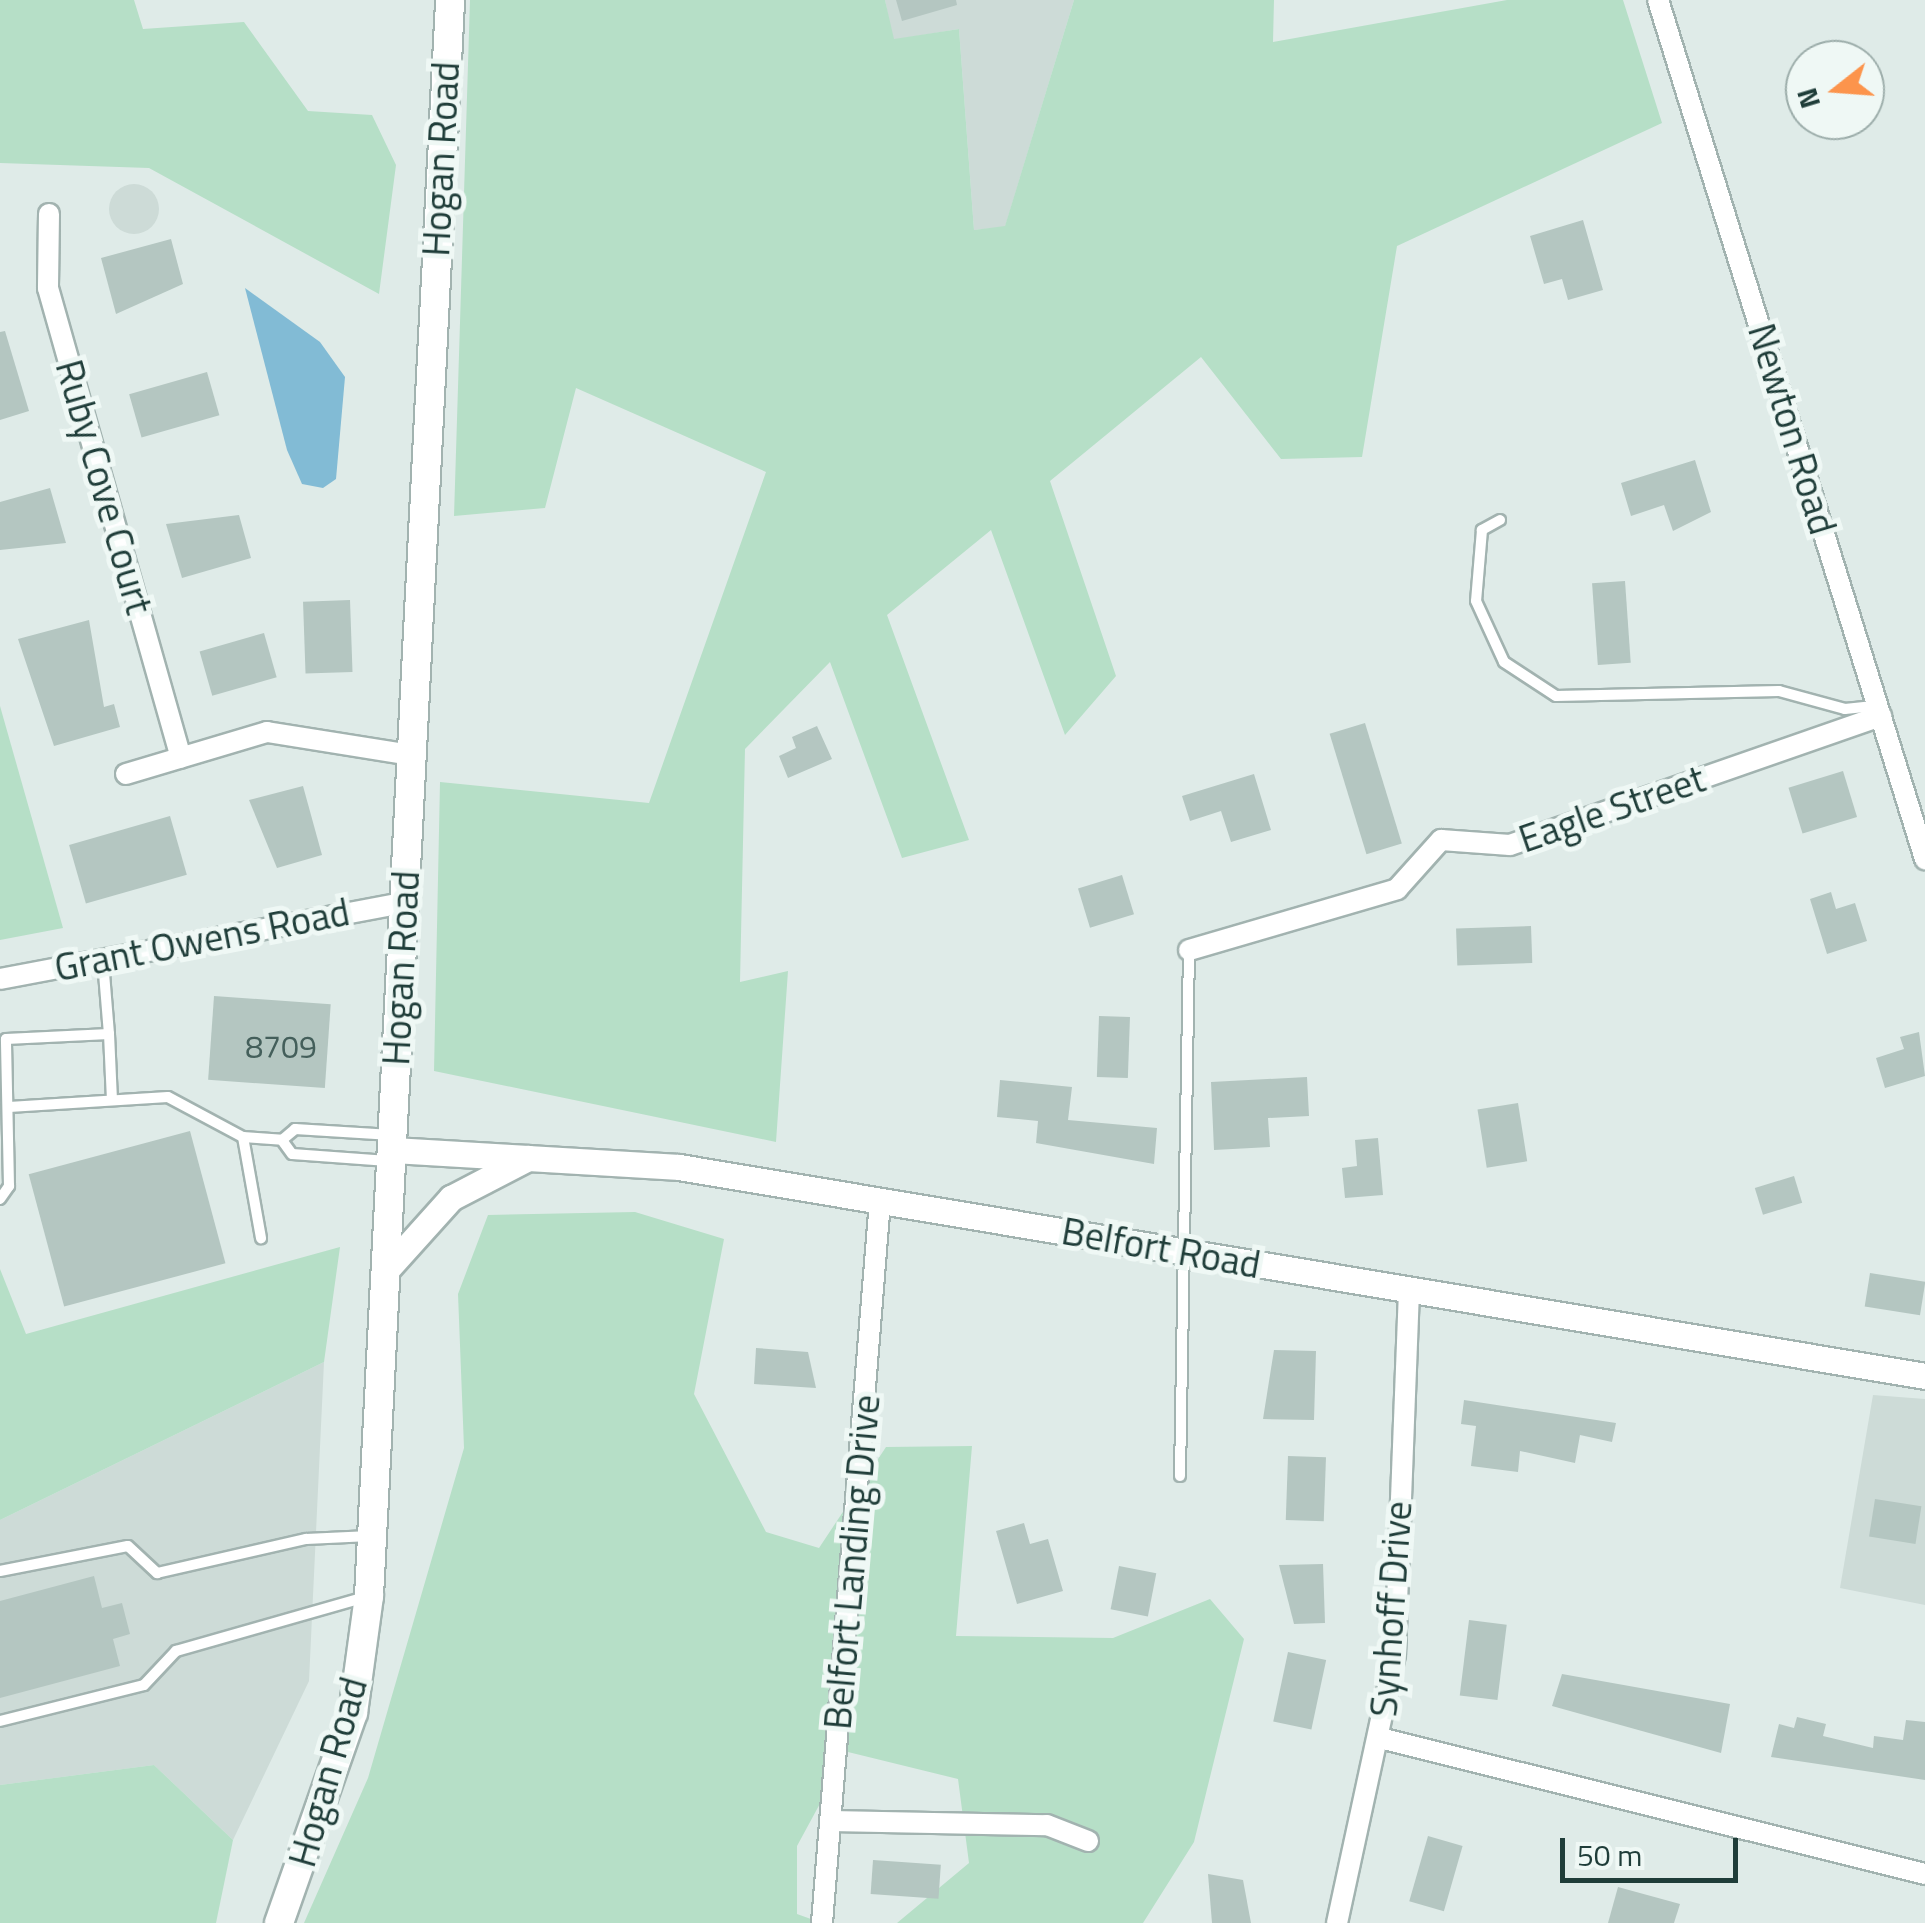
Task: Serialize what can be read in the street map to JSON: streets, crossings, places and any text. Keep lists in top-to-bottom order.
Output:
{
  "streets": {
    "main road": ["Hogan Road"],
    "street": [
      "Newton Road",
      "Ruby Cove Court",
      "Eagle Street",
      "Grant Owens Road",
      "Belfort Road",
      "Belfort Landing Drive",
      "Synhoff Drive"
    ]
  },
  "crossings": [
    ["Hogan Road", "Grant Owens Road"],
    ["Hogan Road", "Belfort Road"],
    ["Newton Road", "Eagle Street"],
    ["Belfort Road", "Belfort Landing Drive"],
    ["Belfort Road", "Synhoff Drive"]
  ],
  "house_numbers": ["8709"],
  "scale_bar": "50 m",
  "north": "left"
}
